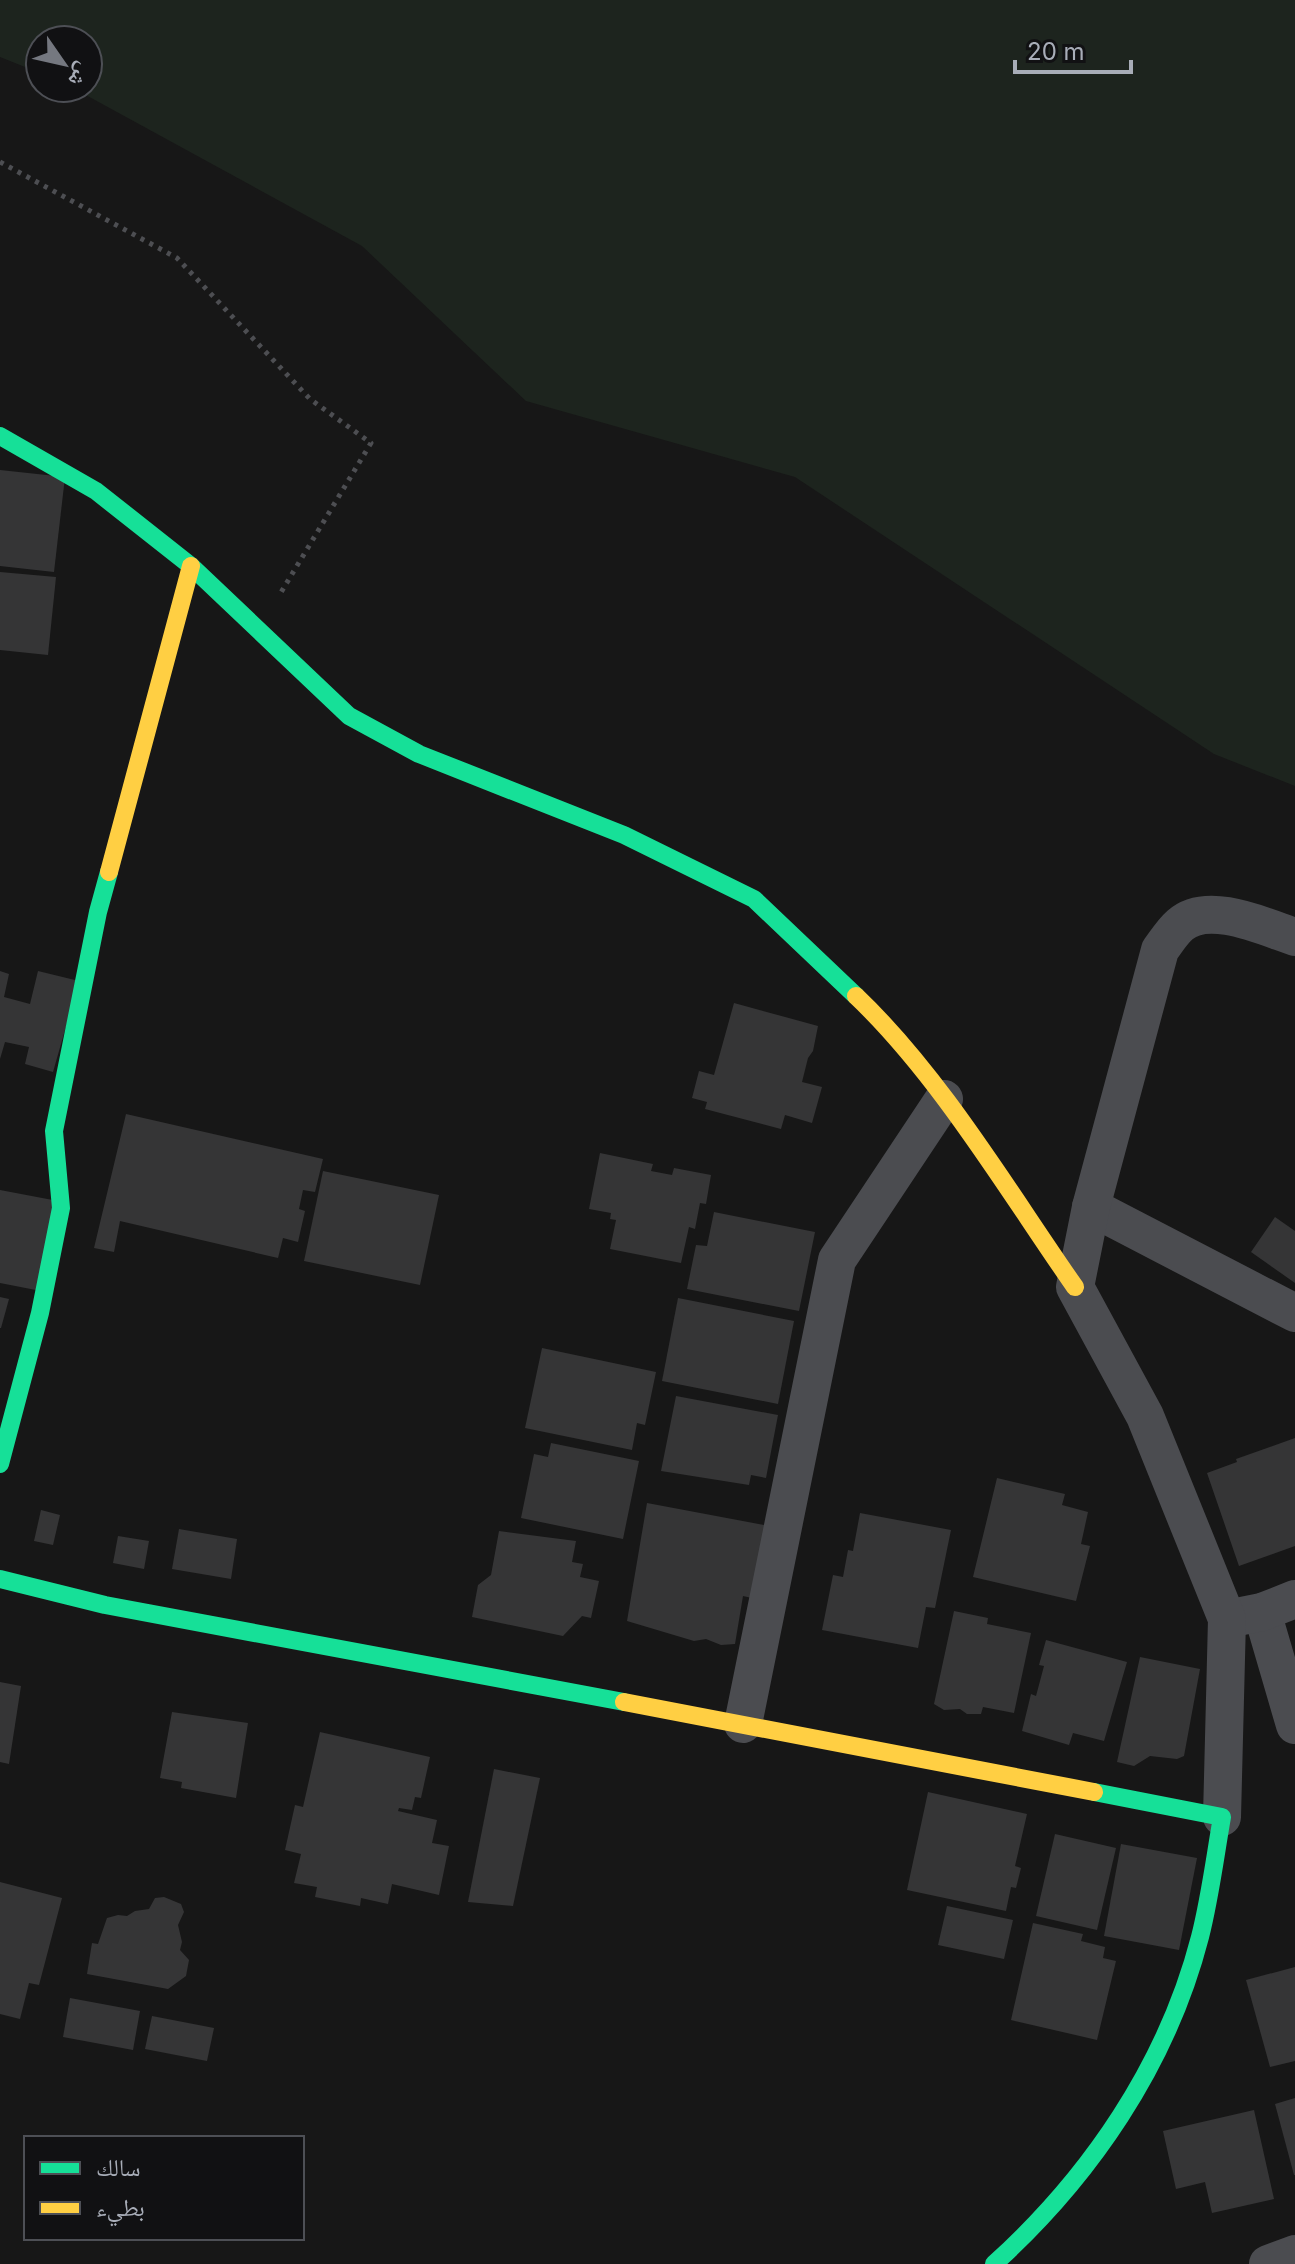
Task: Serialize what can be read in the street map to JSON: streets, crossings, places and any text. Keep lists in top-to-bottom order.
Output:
{
  "legend": ["سالك", "بطيء"],
  "scale_bar": "20 m",
  "north": "bottom right"
}
